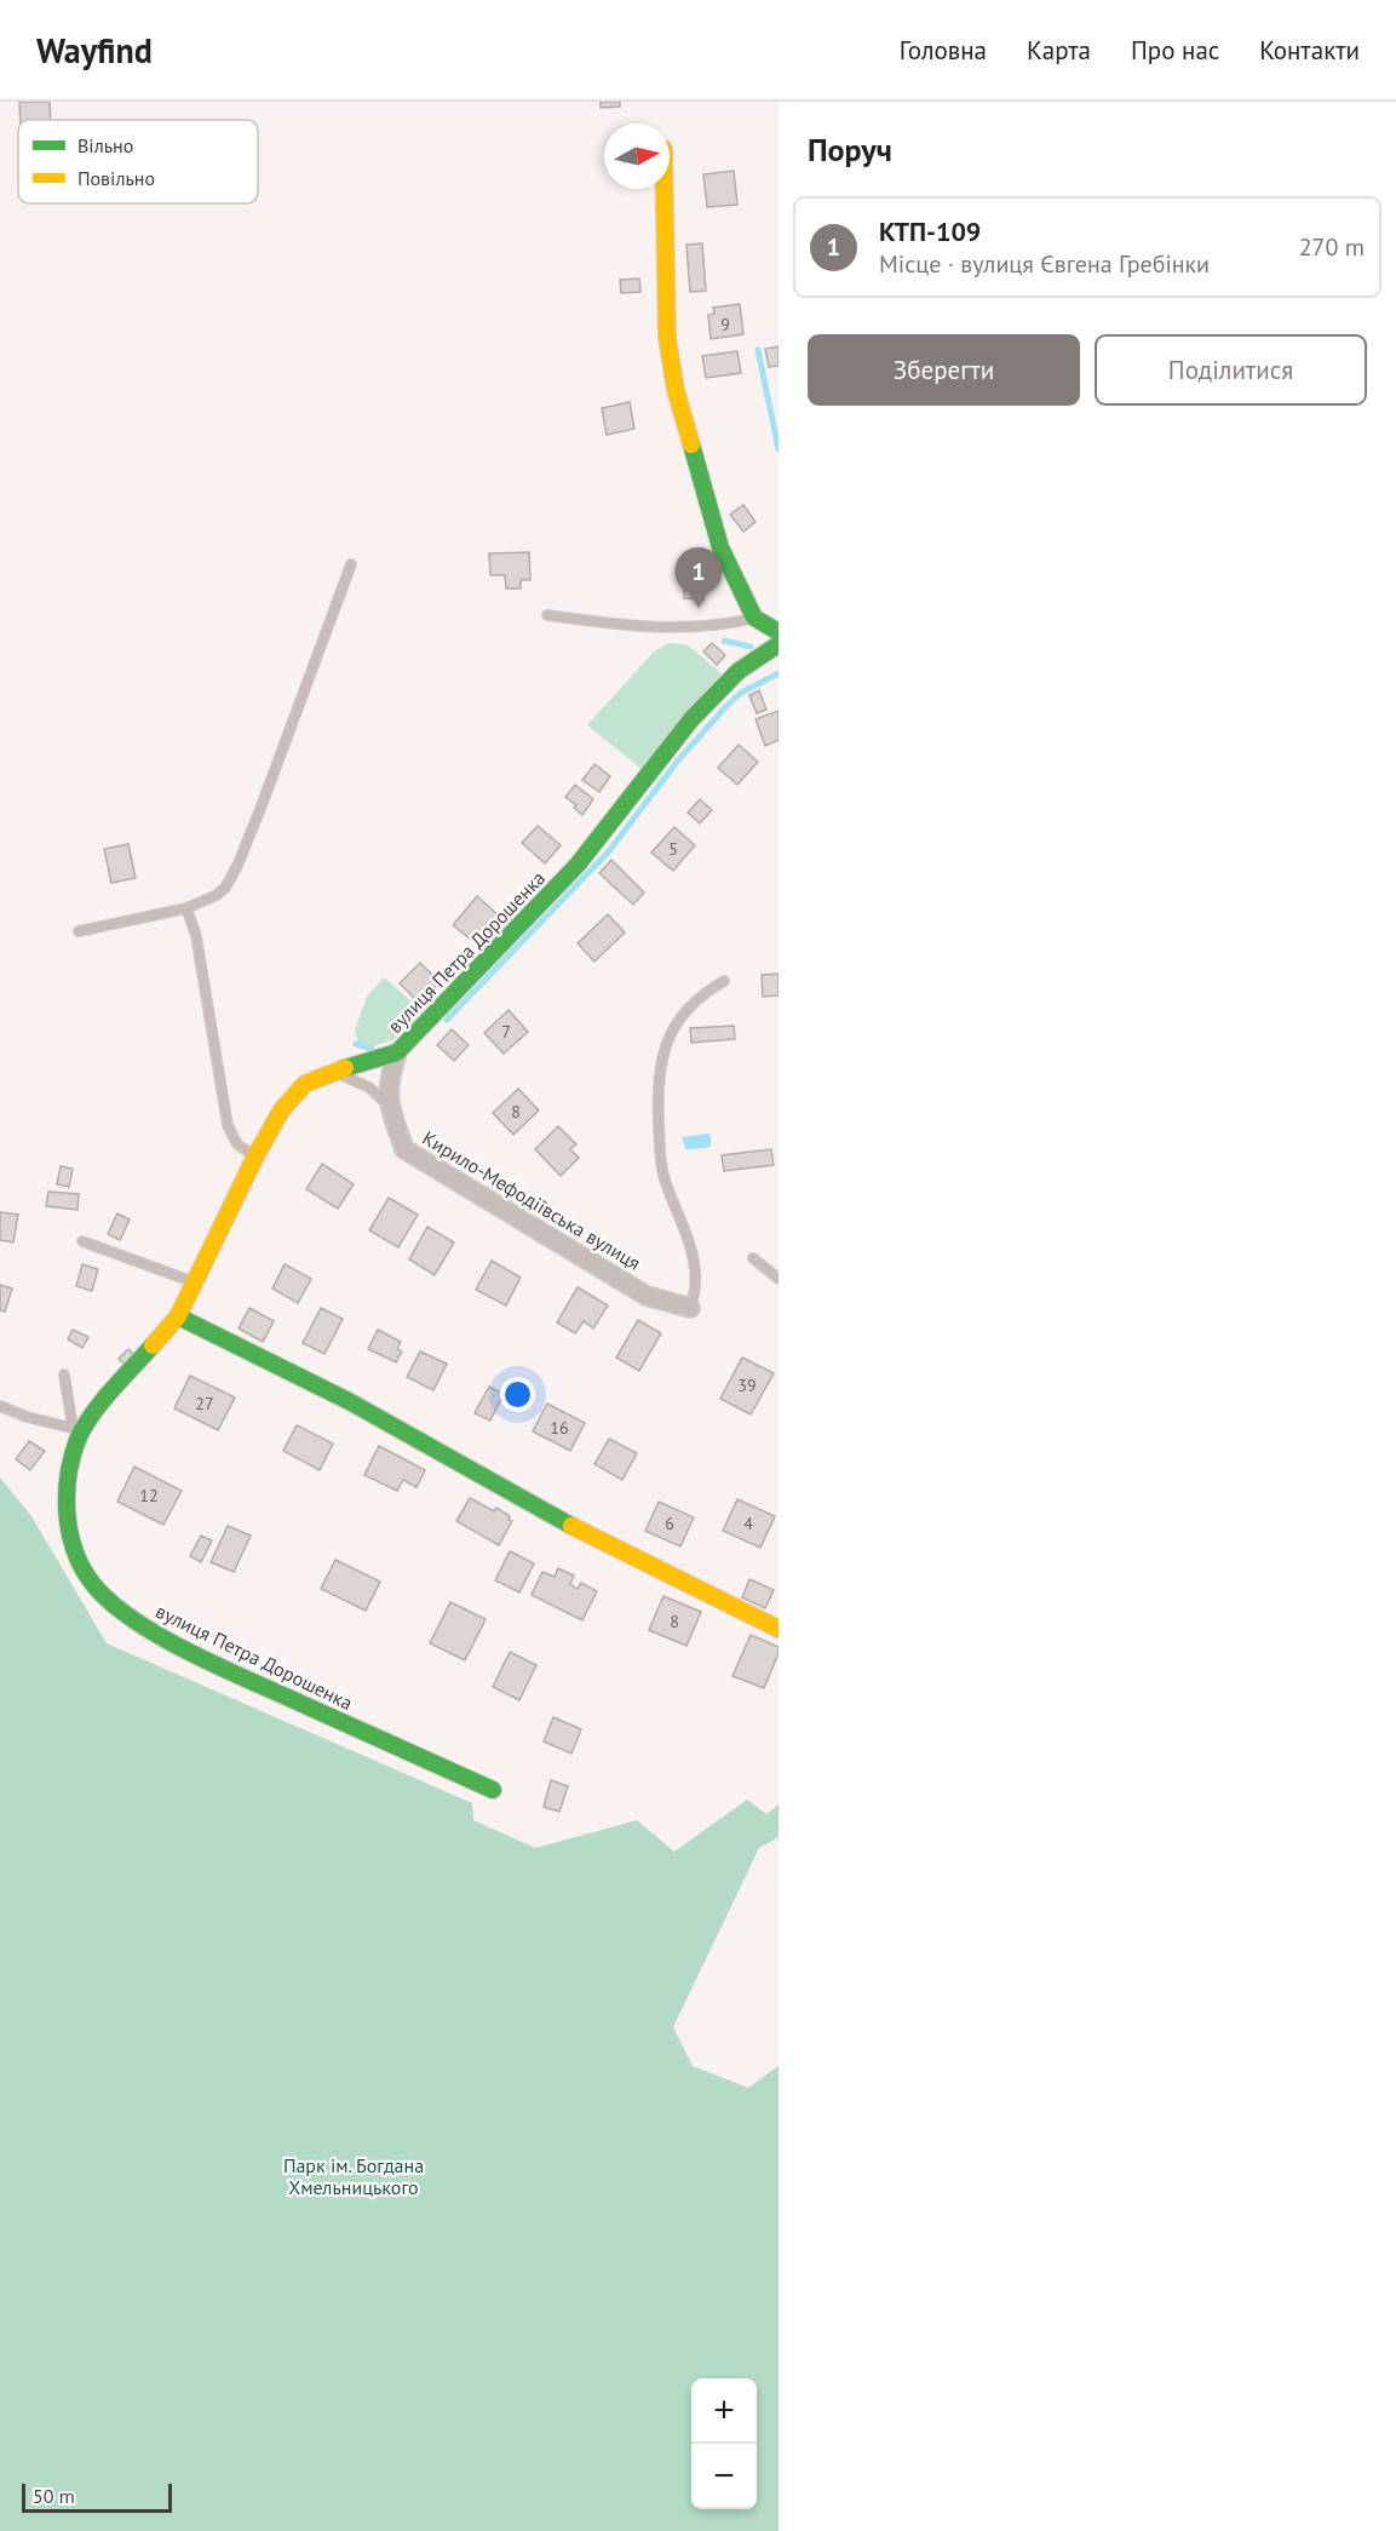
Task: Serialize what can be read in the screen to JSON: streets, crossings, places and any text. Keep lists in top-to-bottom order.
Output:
{
  "streets": {
    "street": ["вулиця Петра Дорошенка", "Кирило-Мефодіївська вулиця"]
  },
  "crossings": [
    ["вулиця Петра Дорошенка", "Кирило-Мефодіївська вулиця"]
  ],
  "parks": ["Парк ім. Богдана Хмельницького"],
  "house_numbers": [
    "9",
    "5",
    "7",
    "8",
    "39",
    "27",
    "16",
    "12",
    "6",
    "4",
    "8"
  ],
  "legend": ["Вільно", "Повільно"],
  "scale_bar": "50 m",
  "north": "right",
  "page": {
    "header": "Wayfind",
    "nav": [
      "Головна",
      "Карта",
      "Про нас",
      "Контакти"
    ],
    "heading": "Поруч",
    "list": [
      {
        "mark": "1",
        "name": "КТП-109",
        "note": "Місце · вулиця Євгена Гребінки",
        "value": "270 m"
      }
    ],
    "buttons": ["Зберегти", "Поділитися"],
    "pins": "1",
    "map_buttons": ["+", "−"],
    "scale": "50 m"
  }
}
